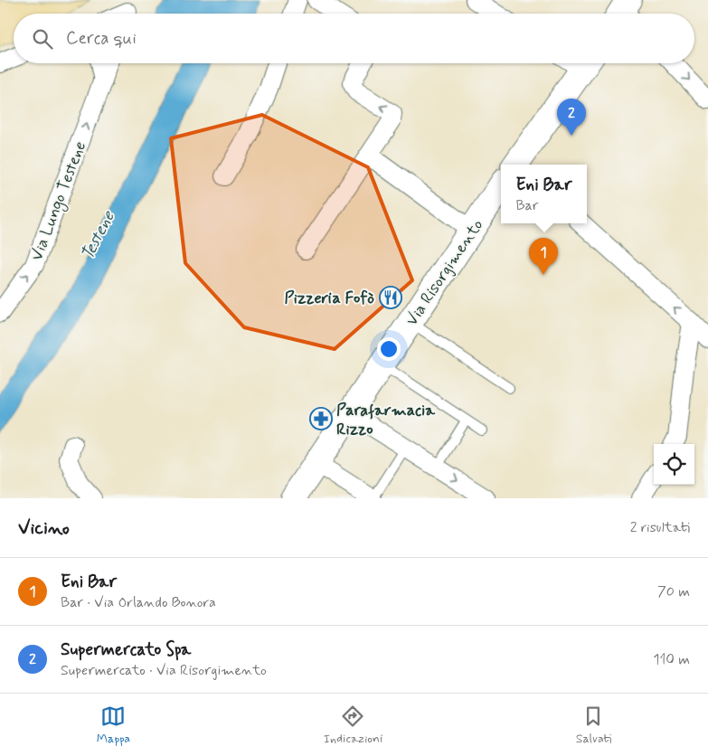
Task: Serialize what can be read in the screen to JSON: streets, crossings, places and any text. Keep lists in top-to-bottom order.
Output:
{
  "streets": {
    "main road": ["Via Risorgimento"],
    "street": ["Via Lungo Testene"]
  },
  "one_way": ["Via Lungo Testene"],
  "water": ["Testene"],
  "places": {
    "restaurant": ["Pizzeria Fofò"],
    "pharmacy": ["Parafarmacia Rizzo"]
  },
  "page": {
    "search": "Cerca qui",
    "pins": ["2", "1"],
    "popup": ["Eni Bar", "Bar"],
    "heading": ["Vicino", "2 risultati"],
    "list": [
      {
        "mark": "1",
        "name": "Eni Bar",
        "note": "Bar · Via Orlando Bonora",
        "value": "70 m"
      },
      {
        "mark": "2",
        "name": "Supermercato Spa",
        "note": "Supermercato · Via Risorgimento",
        "value": "110 m"
      }
    ],
    "nav": ["Mappa", "Indicazioni", "Salvati"]
  }
}
